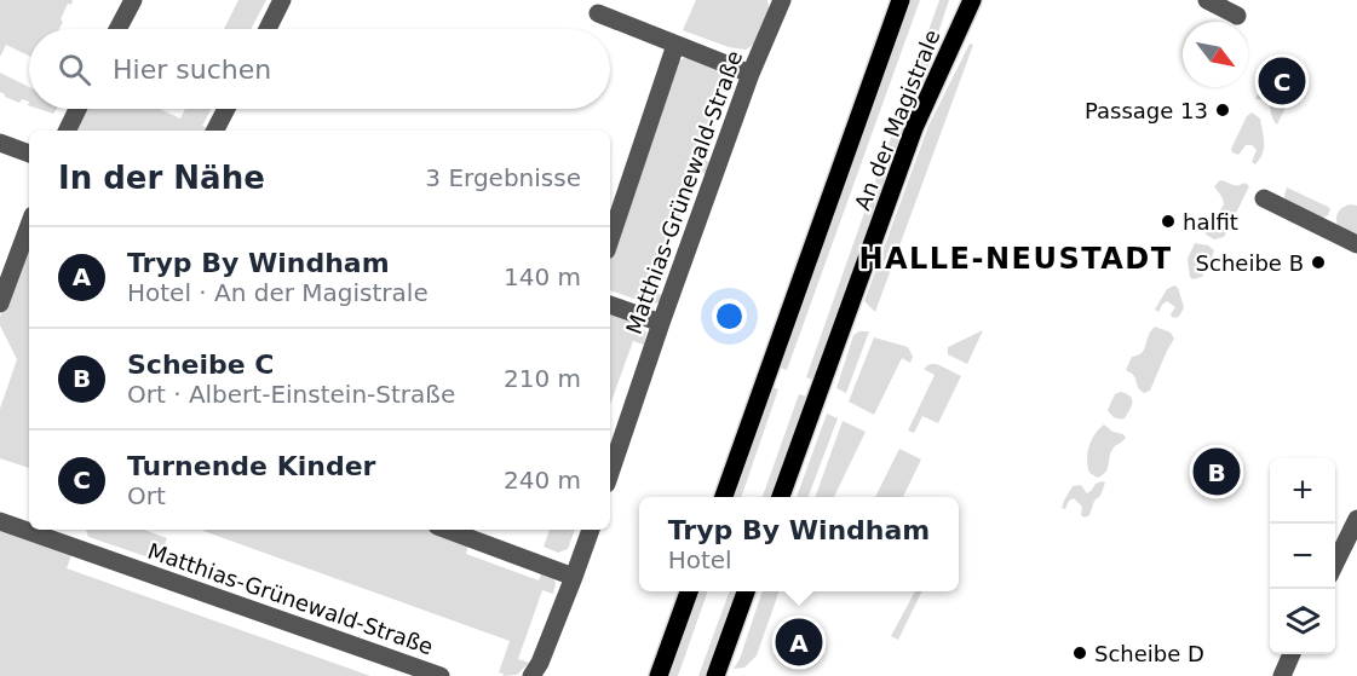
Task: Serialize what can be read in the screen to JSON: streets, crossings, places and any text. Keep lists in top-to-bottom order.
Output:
{
  "streets": {
    "main road": ["An der Magistrale"],
    "street": ["Matthias-Grünewald-Straße"]
  },
  "districts": ["HALLE-NEUSTADT"],
  "places": [
    "Passage 13",
    "halfit",
    "Scheibe B",
    "Scheibe D"
  ],
  "north": "bottom right",
  "page": {
    "search": "Hier suchen",
    "pins": ["C", "B", "A"],
    "heading": ["In der Nähe", "3 Ergebnisse"],
    "list": [
      {
        "mark": "A",
        "name": "Tryp By Windham",
        "note": "Hotel · An der Magistrale",
        "value": "140 m"
      },
      {
        "mark": "B",
        "name": "Scheibe C",
        "note": "Ort · Albert-Einstein-Straße",
        "value": "210 m"
      },
      {
        "mark": "C",
        "name": "Turnende Kinder",
        "note": "Ort",
        "value": "240 m"
      }
    ],
    "map_buttons": ["+", "−"],
    "popup": ["Tryp By Windham", "Hotel"]
  }
}
